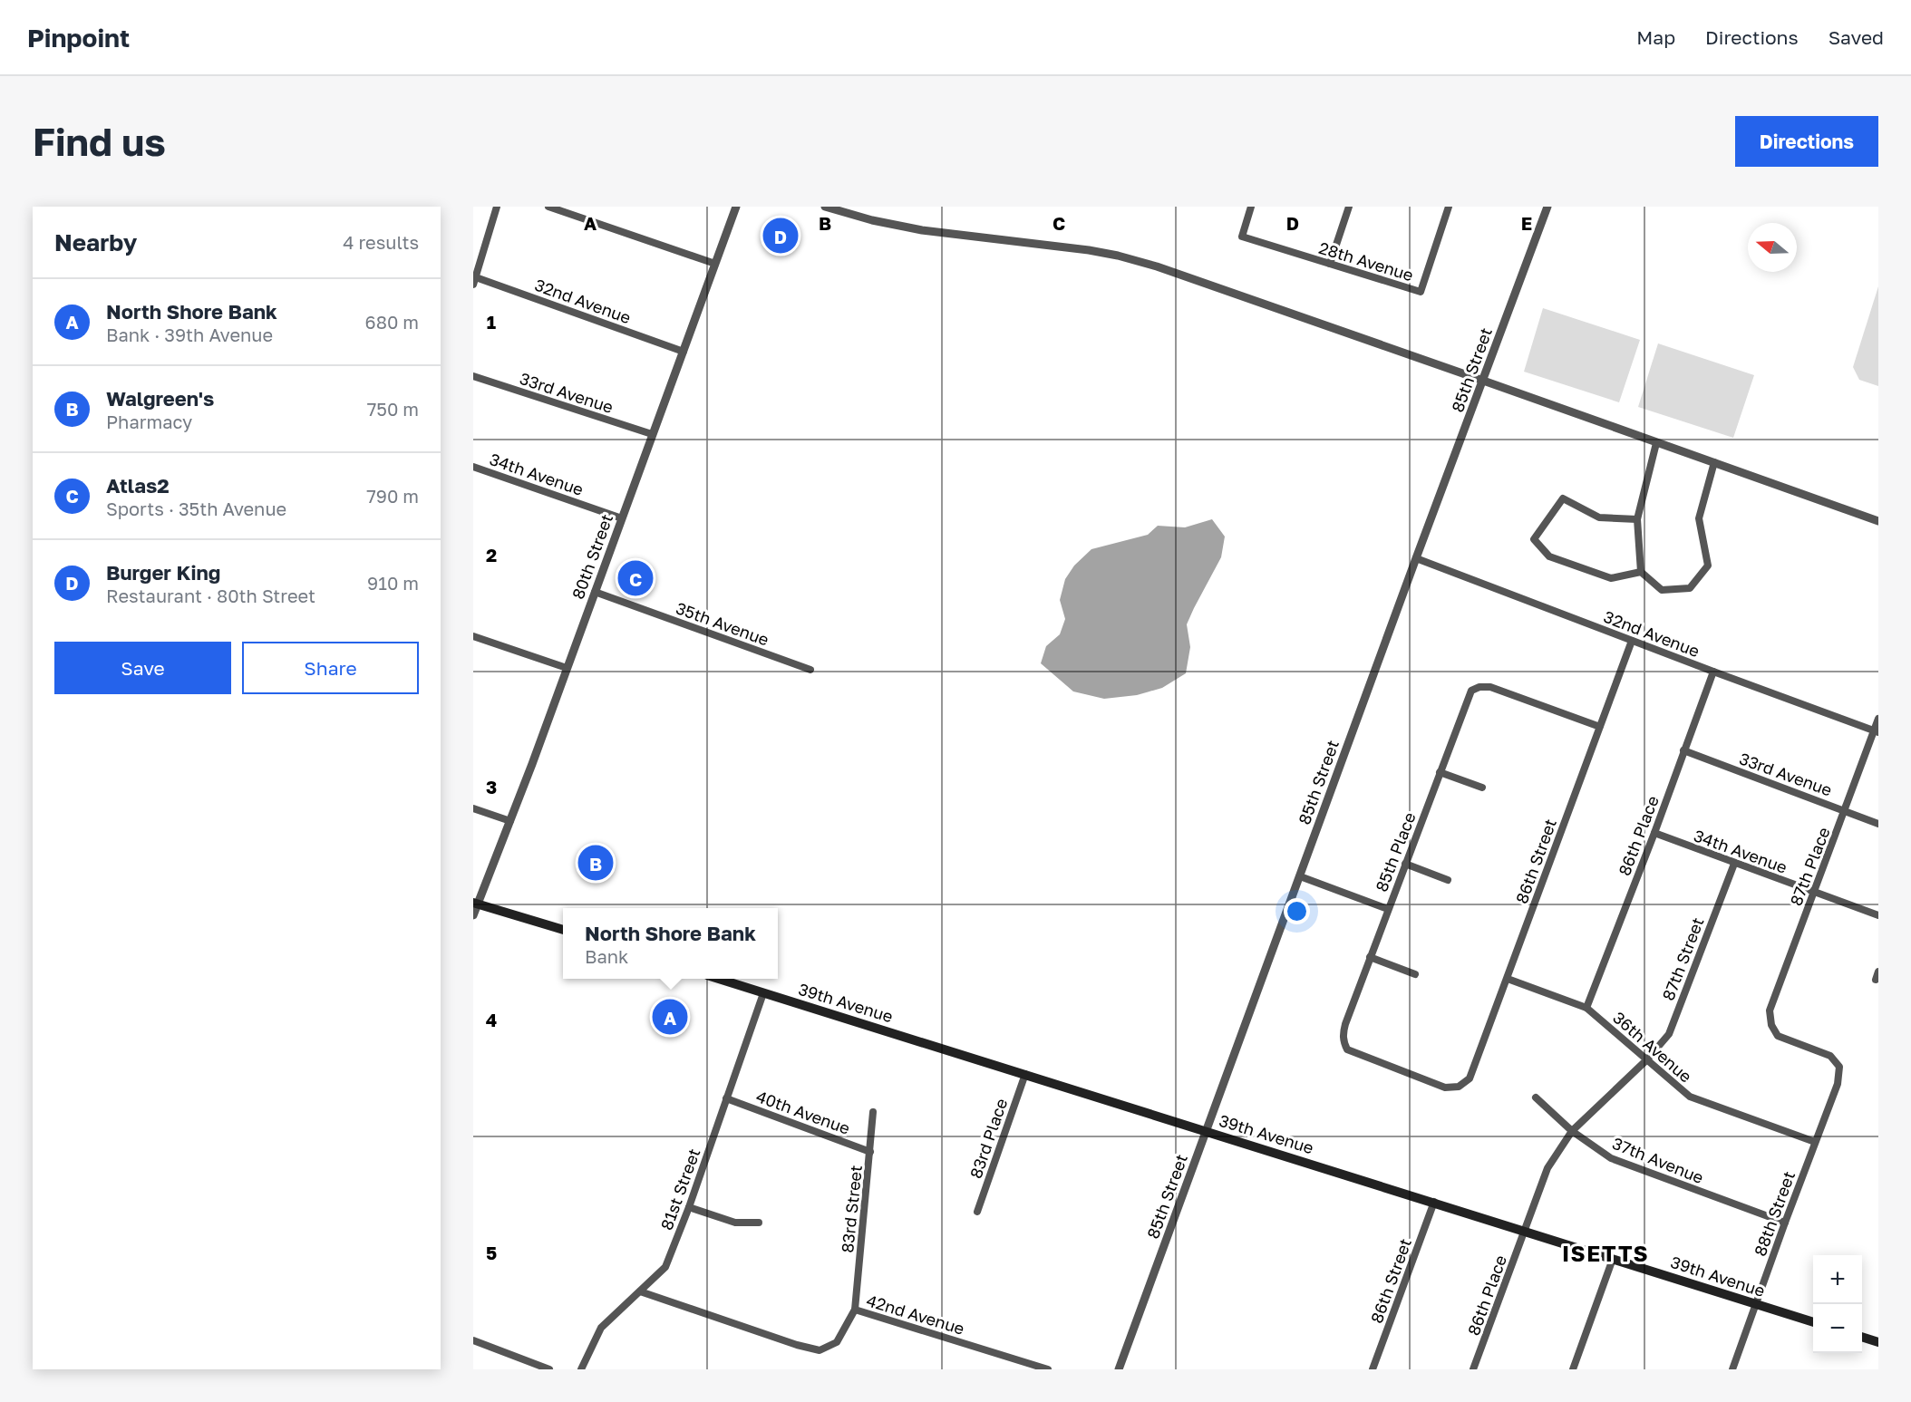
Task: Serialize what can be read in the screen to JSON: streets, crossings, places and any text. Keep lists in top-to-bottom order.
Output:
{
  "streets": {
    "main road": ["39th Avenue"],
    "street": [
      "28th Avenue",
      "32nd Avenue",
      "85th Street",
      "33rd Avenue",
      "34th Avenue",
      "80th Street",
      "35th Avenue",
      "86th Place",
      "85th Place",
      "86th Street",
      "87th Place",
      "87th Street",
      "36th Avenue",
      "40th Avenue",
      "83rd Place",
      "37th Avenue",
      "81st Street",
      "83rd Street",
      "88th Street",
      "42nd Avenue"
    ]
  },
  "crossings": [
    ["32nd Avenue", "85th Street"],
    ["32nd Avenue", "80th Street"],
    ["32nd Avenue", "86th Place"],
    ["32nd Avenue", "86th Street"],
    ["32nd Avenue", "87th Place"],
    ["85th Street", "39th Avenue"],
    ["33rd Avenue", "80th Street"],
    ["33rd Avenue", "86th Place"],
    ["33rd Avenue", "87th Place"],
    ["34th Avenue", "80th Street"],
    ["34th Avenue", "86th Place"],
    ["34th Avenue", "87th Place"],
    ["34th Avenue", "87th Street"],
    ["80th Street", "35th Avenue"],
    ["86th Place", "87th Street"],
    ["86th Place", "39th Avenue"],
    ["86th Place", "36th Avenue"],
    ["86th Place", "37th Avenue"],
    ["85th Place", "86th Street"],
    ["86th Street", "39th Avenue"],
    ["86th Street", "36th Avenue"],
    ["87th Place", "88th Street"],
    ["87th Street", "36th Avenue"],
    ["87th Street", "37th Avenue"],
    ["39th Avenue", "83rd Place"],
    ["39th Avenue", "81st Street"],
    ["39th Avenue", "88th Street"],
    ["36th Avenue", "88th Street"],
    ["40th Avenue", "81st Street"],
    ["40th Avenue", "83rd Street"],
    ["37th Avenue", "88th Street"],
    ["81st Street", "42nd Avenue"],
    ["83rd Street", "42nd Avenue"]
  ],
  "districts": ["ISETTS"],
  "north": "left",
  "page": {
    "header": "Pinpoint",
    "nav": ["Map", "Directions", "Saved"],
    "buttons": [
      "Directions",
      ["Save", "Share"]
    ],
    "title": "Find us",
    "heading": ["Nearby", "4 results"],
    "pins": [
      "D",
      "C",
      "B",
      "A"
    ],
    "list": [
      {
        "mark": "A",
        "name": "North Shore Bank",
        "note": "Bank · 39th Avenue",
        "value": "680 m"
      },
      {
        "mark": "B",
        "name": "Walgreen's",
        "note": "Pharmacy",
        "value": "750 m"
      },
      {
        "mark": "C",
        "name": "Atlas2",
        "note": "Sports · 35th Avenue",
        "value": "790 m"
      },
      {
        "mark": "D",
        "name": "Burger King",
        "note": "Restaurant · 80th Street",
        "value": "910 m"
      }
    ],
    "popup": ["North Shore Bank", "Bank"],
    "map_buttons": ["+", "−"]
  },
  "grid": {
    "columns": [
      "A",
      "B",
      "C",
      "D",
      "E"
    ],
    "rows": [
      "1",
      "2",
      "3",
      "4",
      "5"
    ]
  }
}
